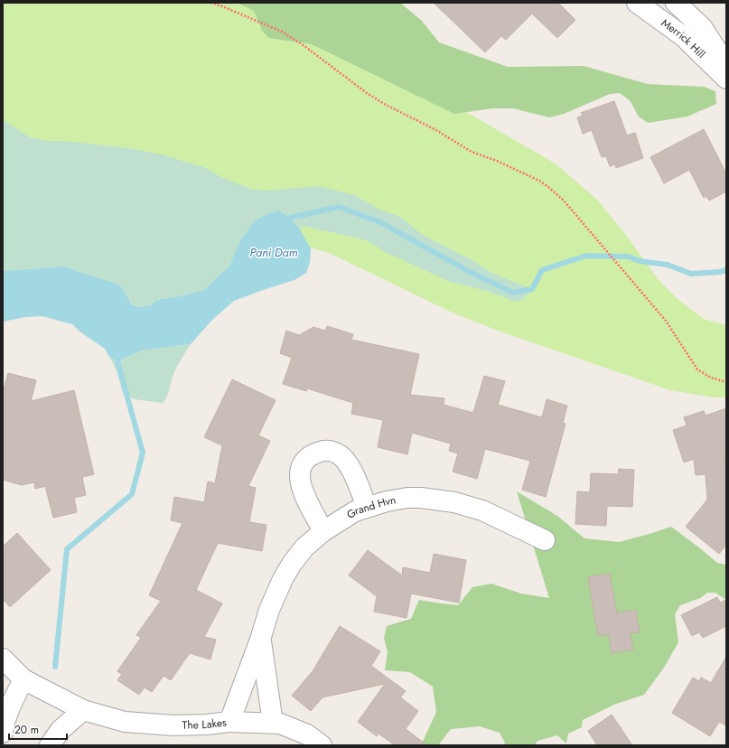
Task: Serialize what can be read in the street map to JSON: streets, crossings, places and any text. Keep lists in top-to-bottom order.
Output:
{
  "streets": {
    "street": ["Merrick Hill", "Grand Hvn", "The Lakes"]
  },
  "crossings": [
    ["Grand Hvn", "The Lakes"]
  ],
  "water": ["Pani Dam"],
  "scale_bar": "20 m"
}
